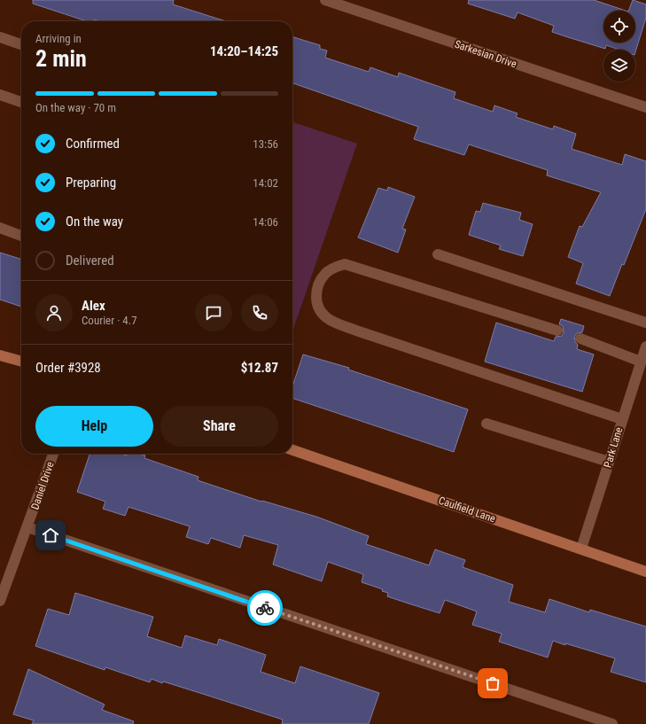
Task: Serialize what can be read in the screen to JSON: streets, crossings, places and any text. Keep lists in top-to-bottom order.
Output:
{
  "streets": {
    "main road": ["Caulfield Lane"],
    "street": ["Sarkesian Drive", "Park Lane", "Daniel Drive"]
  },
  "crossings": [
    ["Park Lane", "Caulfield Lane"]
  ],
  "page": {
    "heading": ["2 min", "Arriving in", "14:20–14:25"],
    "panel": [
      "Alex",
      "Courier · 4.7",
      "Order #3928",
      "$12.87"
    ],
    "bar": "On the way · 70 m",
    "list": [
      ["Confirmed", "13:56"],
      ["Preparing", "14:02"],
      ["On the way", "14:06"],
      "Delivered"
    ],
    "buttons": ["Help", "Share"]
  }
}
